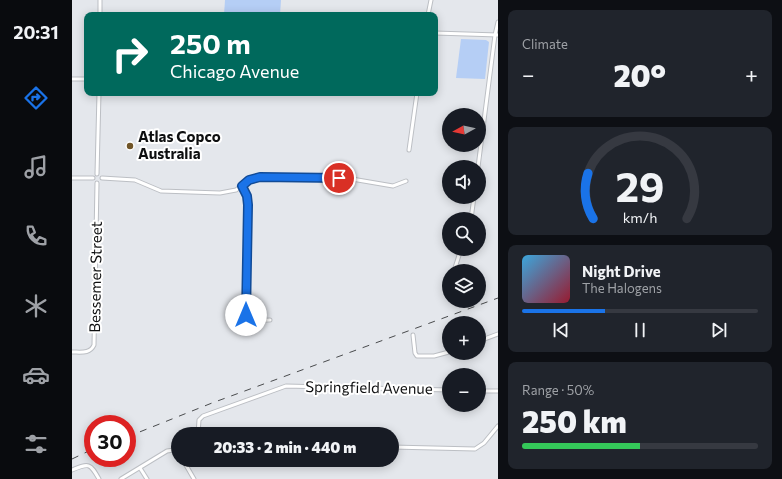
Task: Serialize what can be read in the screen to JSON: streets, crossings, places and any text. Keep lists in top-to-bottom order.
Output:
{
  "streets": {
    "street": ["Bessemer Street", "Springfield Avenue"]
  },
  "places": ["Atlas Copco Australia"],
  "north": "left",
  "page": {
    "tabs": "20:31",
    "tile": [
      "Climate",
      ["Range · 50%", "250 km"]
    ],
    "turn": ["250 m", "Chicago Avenue"],
    "heat": ["−", "20°", "+"],
    "map_buttons": ["+", "−"],
    "song": ["Night Drive", "The Halogens"],
    "limit": "30",
    "trip": "20:33 · 2 min · 440 m",
    "gauge": ["29", "km/h"]
  }
}
